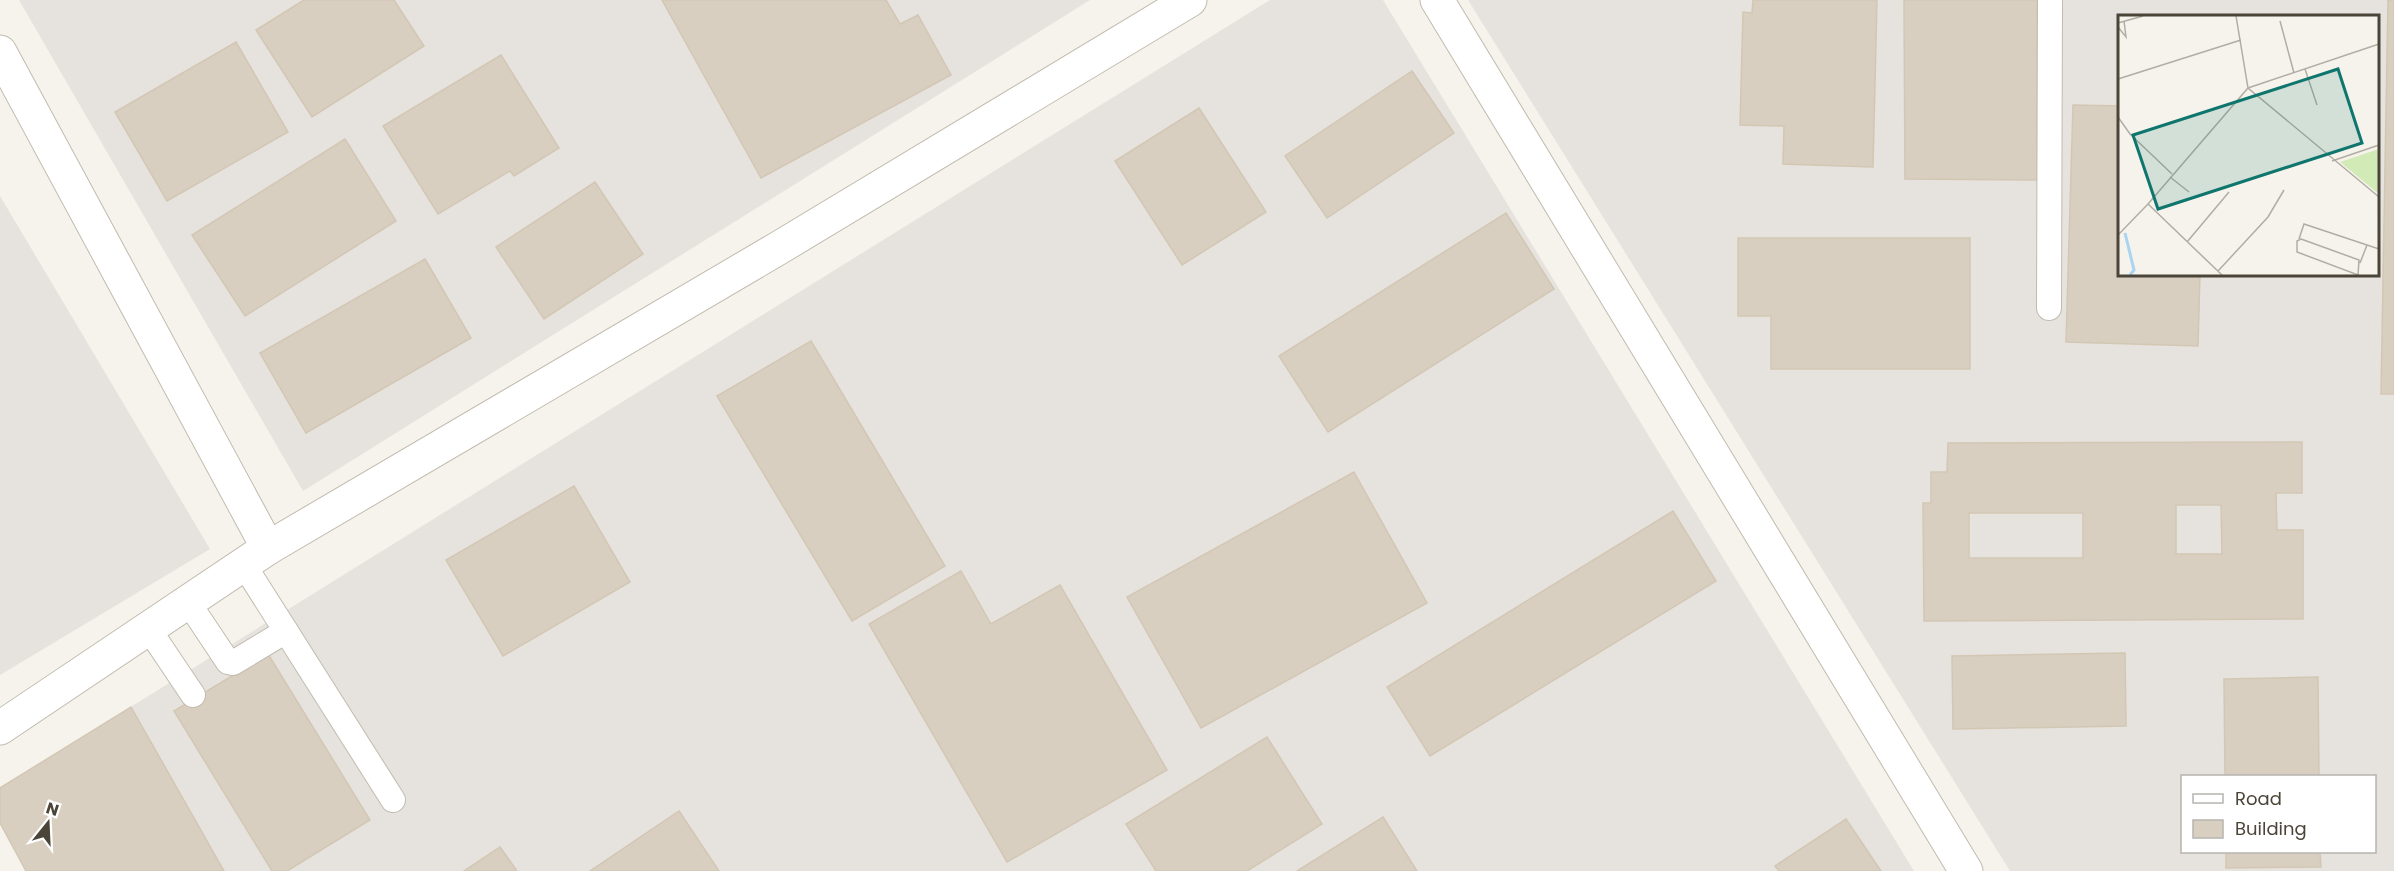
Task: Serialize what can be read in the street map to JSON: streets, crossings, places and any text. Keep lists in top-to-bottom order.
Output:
{
  "legend": ["Road", "Building"],
  "north": "top"
}
